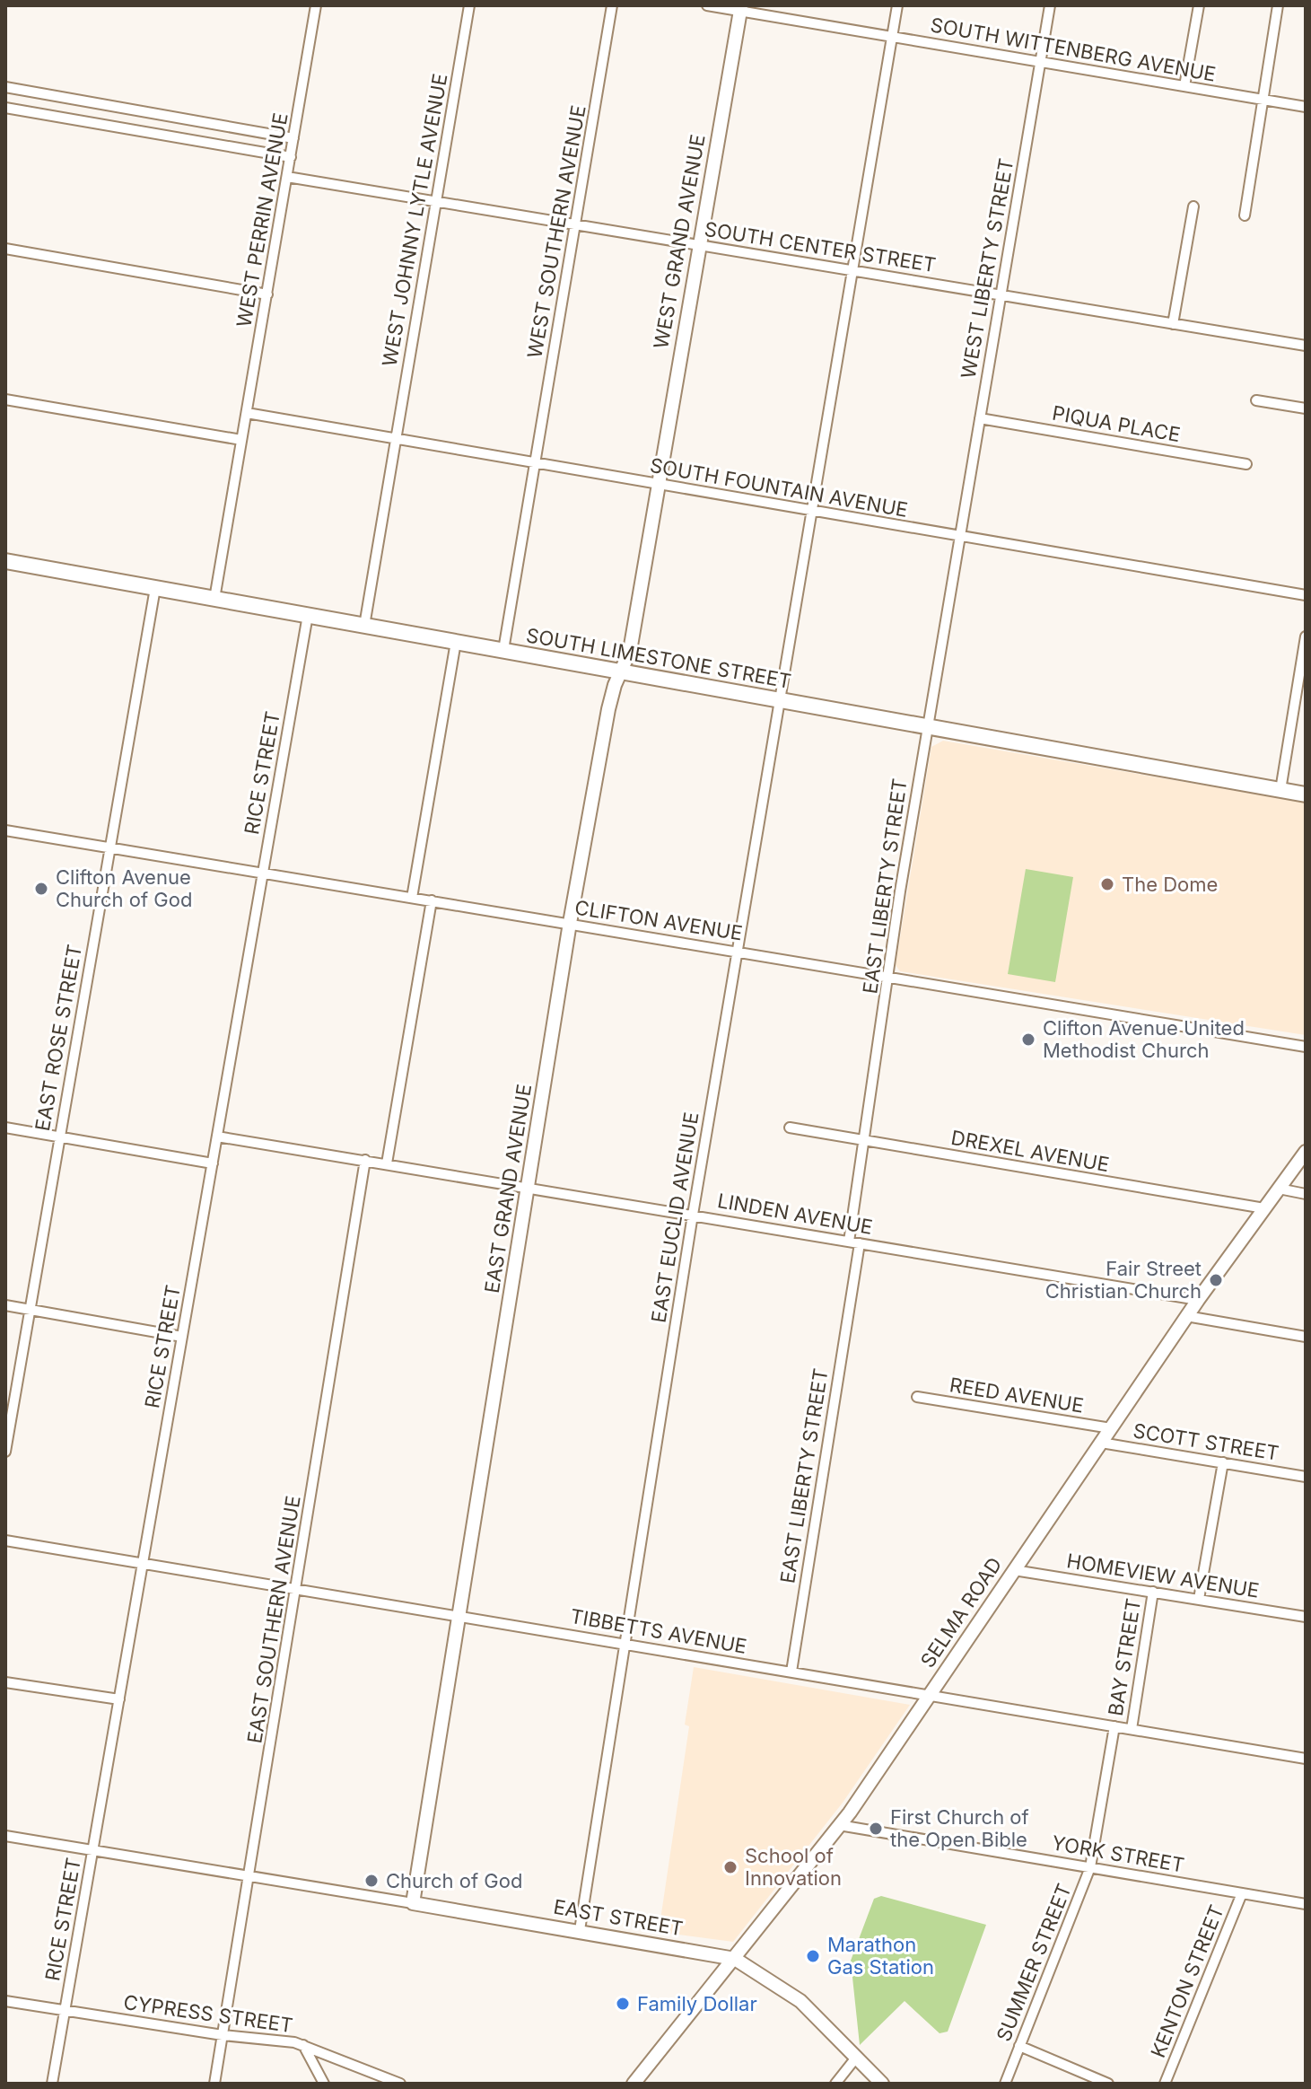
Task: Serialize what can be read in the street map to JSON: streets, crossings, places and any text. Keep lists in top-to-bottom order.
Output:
{
  "streets": {
    "main road": ["SOUTH LIMESTONE STREET"],
    "street": [
      "SOUTH WITTENBERG AVENUE",
      "WEST PERRIN AVENUE",
      "WEST JOHNNY LYTLE AVENUE",
      "WEST SOUTHERN AVENUE",
      "WEST GRAND AVENUE",
      "SOUTH CENTER STREET",
      "WEST LIBERTY STREET",
      "PIQUA PLACE",
      "SOUTH FOUNTAIN AVENUE",
      "RICE STREET",
      "EAST LIBERTY STREET",
      "CLIFTON AVENUE",
      "EAST ROSE STREET",
      "DREXEL AVENUE",
      "EAST GRAND AVENUE",
      "LINDEN AVENUE",
      "EAST EUCLID AVENUE",
      "REED AVENUE",
      "SCOTT STREET",
      "HOMEVIEW AVENUE",
      "SELMA ROAD",
      "EAST SOUTHERN AVENUE",
      "TIBBETTS AVENUE",
      "BAY STREET",
      "YORK STREET",
      "EAST STREET",
      "SUMMER STREET",
      "KENTON STREET",
      "CYPRESS STREET"
    ]
  },
  "crossings": [
    ["SOUTH WITTENBERG AVENUE", "WEST GRAND AVENUE"],
    ["SOUTH WITTENBERG AVENUE", "WEST LIBERTY STREET"],
    ["SOUTH WITTENBERG AVENUE", "EAST EUCLID AVENUE"],
    ["WEST PERRIN AVENUE", "SOUTH CENTER STREET"],
    ["WEST PERRIN AVENUE", "SOUTH FOUNTAIN AVENUE"],
    ["WEST PERRIN AVENUE", "SOUTH LIMESTONE STREET"],
    ["WEST JOHNNY LYTLE AVENUE", "SOUTH CENTER STREET"],
    ["WEST JOHNNY LYTLE AVENUE", "SOUTH FOUNTAIN AVENUE"],
    ["WEST JOHNNY LYTLE AVENUE", "SOUTH LIMESTONE STREET"],
    ["WEST SOUTHERN AVENUE", "SOUTH CENTER STREET"],
    ["WEST SOUTHERN AVENUE", "SOUTH FOUNTAIN AVENUE"],
    ["WEST GRAND AVENUE", "SOUTH CENTER STREET"],
    ["WEST GRAND AVENUE", "SOUTH FOUNTAIN AVENUE"],
    ["WEST GRAND AVENUE", "EAST GRAND AVENUE"],
    ["SOUTH CENTER STREET", "WEST LIBERTY STREET"],
    ["SOUTH CENTER STREET", "EAST EUCLID AVENUE"],
    ["WEST LIBERTY STREET", "PIQUA PLACE"],
    ["WEST LIBERTY STREET", "SOUTH FOUNTAIN AVENUE"],
    ["WEST LIBERTY STREET", "EAST LIBERTY STREET"],
    ["SOUTH FOUNTAIN AVENUE", "EAST LIBERTY STREET"],
    ["SOUTH FOUNTAIN AVENUE", "EAST GRAND AVENUE"],
    ["SOUTH FOUNTAIN AVENUE", "EAST EUCLID AVENUE"],
    ["SOUTH LIMESTONE STREET", "RICE STREET"],
    ["SOUTH LIMESTONE STREET", "EAST LIBERTY STREET"],
    ["SOUTH LIMESTONE STREET", "EAST ROSE STREET"],
    ["SOUTH LIMESTONE STREET", "EAST GRAND AVENUE"],
    ["SOUTH LIMESTONE STREET", "EAST EUCLID AVENUE"],
    ["RICE STREET", "CLIFTON AVENUE"],
    ["RICE STREET", "LINDEN AVENUE"],
    ["RICE STREET", "TIBBETTS AVENUE"],
    ["RICE STREET", "EAST STREET"],
    ["RICE STREET", "CYPRESS STREET"],
    ["EAST LIBERTY STREET", "CLIFTON AVENUE"],
    ["EAST LIBERTY STREET", "DREXEL AVENUE"],
    ["EAST LIBERTY STREET", "LINDEN AVENUE"],
    ["EAST LIBERTY STREET", "TIBBETTS AVENUE"],
    ["CLIFTON AVENUE", "EAST ROSE STREET"],
    ["CLIFTON AVENUE", "EAST GRAND AVENUE"],
    ["CLIFTON AVENUE", "EAST EUCLID AVENUE"],
    ["DREXEL AVENUE", "SELMA ROAD"],
    ["EAST GRAND AVENUE", "LINDEN AVENUE"],
    ["EAST GRAND AVENUE", "TIBBETTS AVENUE"],
    ["EAST GRAND AVENUE", "EAST STREET"],
    ["LINDEN AVENUE", "EAST EUCLID AVENUE"],
    ["LINDEN AVENUE", "SELMA ROAD"],
    ["LINDEN AVENUE", "EAST SOUTHERN AVENUE"],
    ["EAST EUCLID AVENUE", "TIBBETTS AVENUE"],
    ["EAST EUCLID AVENUE", "EAST STREET"],
    ["REED AVENUE", "SELMA ROAD"],
    ["SCOTT STREET", "SELMA ROAD"],
    ["HOMEVIEW AVENUE", "SELMA ROAD"],
    ["HOMEVIEW AVENUE", "BAY STREET"],
    ["SELMA ROAD", "TIBBETTS AVENUE"],
    ["SELMA ROAD", "YORK STREET"],
    ["SELMA ROAD", "EAST STREET"],
    ["EAST SOUTHERN AVENUE", "TIBBETTS AVENUE"],
    ["EAST SOUTHERN AVENUE", "EAST STREET"],
    ["EAST SOUTHERN AVENUE", "CYPRESS STREET"],
    ["TIBBETTS AVENUE", "BAY STREET"],
    ["TIBBETTS AVENUE", "SUMMER STREET"],
    ["YORK STREET", "SUMMER STREET"],
    ["YORK STREET", "KENTON STREET"]
  ],
  "places": [
    "The Dome",
    "Clifton Avenue Church of God",
    "Clifton Avenue United Methodist Church",
    "Fair Street Christian Church",
    "First Church of the Open Bible",
    "School of Innovation",
    "Church of God",
    "Marathon Gas Station",
    "Family Dollar"
  ]
}
